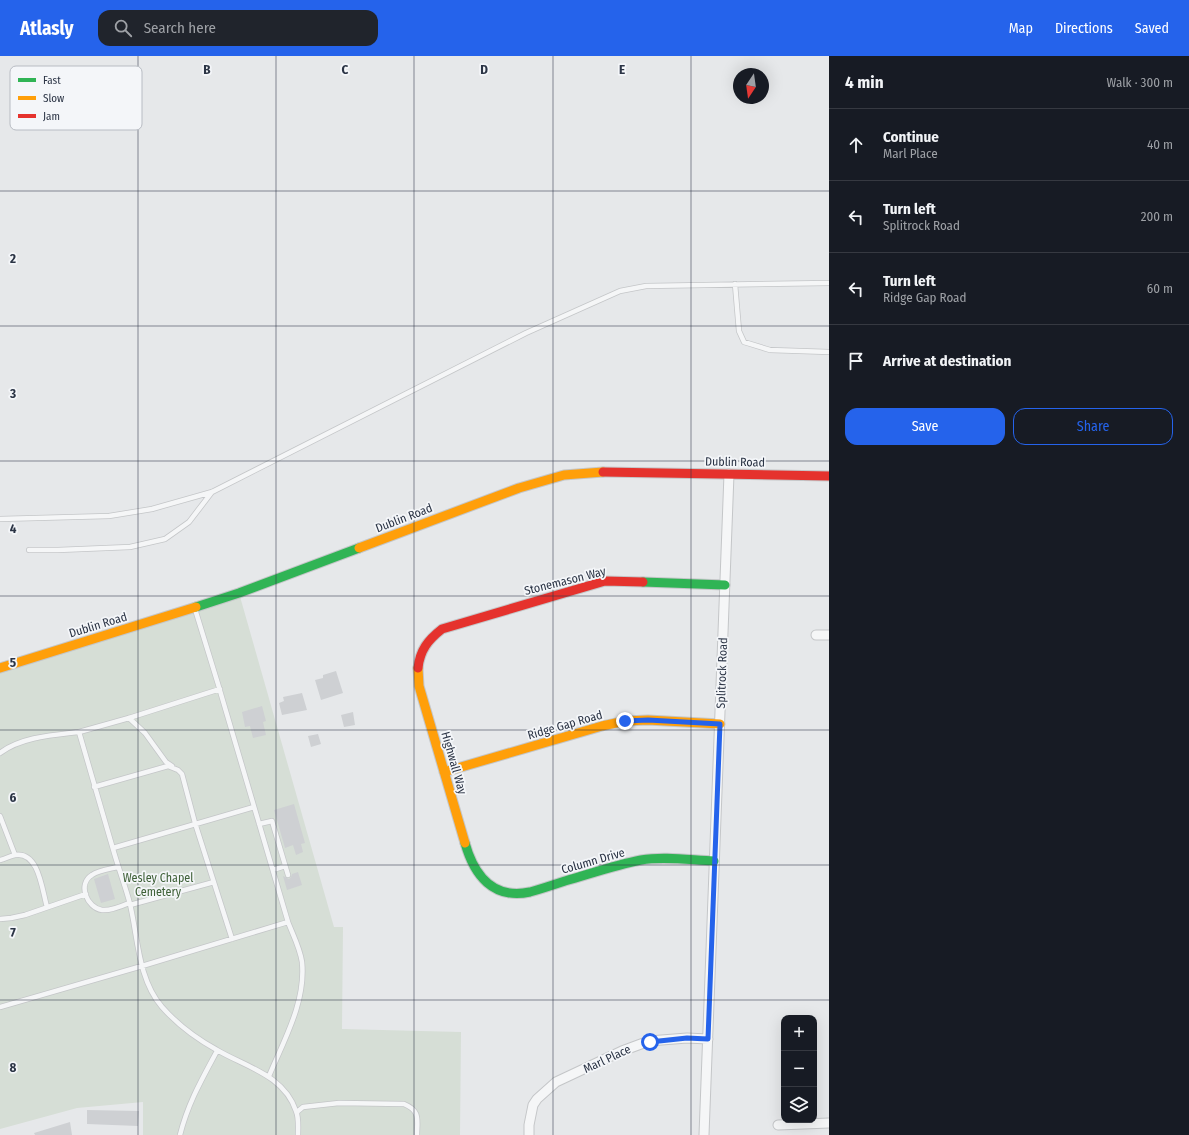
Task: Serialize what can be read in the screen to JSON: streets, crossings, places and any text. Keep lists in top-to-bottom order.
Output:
{
  "streets": {
    "street": [
      "Dublin Road",
      "Stonemason Way",
      "Splitrock Road",
      "Ridge Gap Road",
      "Highwall Way",
      "Column Drive",
      "Marl Place"
    ]
  },
  "crossings": [
    ["Dublin Road", "Splitrock Road"],
    ["Stonemason Way", "Splitrock Road"],
    ["Stonemason Way", "Highwall Way"],
    ["Splitrock Road", "Ridge Gap Road"],
    ["Splitrock Road", "Column Drive"],
    ["Splitrock Road", "Marl Place"],
    ["Ridge Gap Road", "Highwall Way"],
    ["Highwall Way", "Column Drive"]
  ],
  "parks": ["Wesley Chapel Cemetery"],
  "legend": ["Fast", "Slow", "Jam"],
  "north": "bottom",
  "page": {
    "header": "Atlasly",
    "search": "Search here",
    "nav": ["Map", "Directions", "Saved"],
    "heading": ["4 min", "Walk · 300 m"],
    "list": [
      ["Continue", "Marl Place", "40 m"],
      ["Turn left", "Splitrock Road", "200 m"],
      ["Turn left", "Ridge Gap Road", "60 m"],
      "Arrive at destination"
    ],
    "buttons": ["Save", "Share"],
    "map_buttons": ["+", "−"]
  },
  "grid": {
    "columns": [
      "B",
      "C",
      "D",
      "E"
    ],
    "rows": [
      "2",
      "3",
      "4",
      "5",
      "6",
      "7",
      "8"
    ]
  }
}
